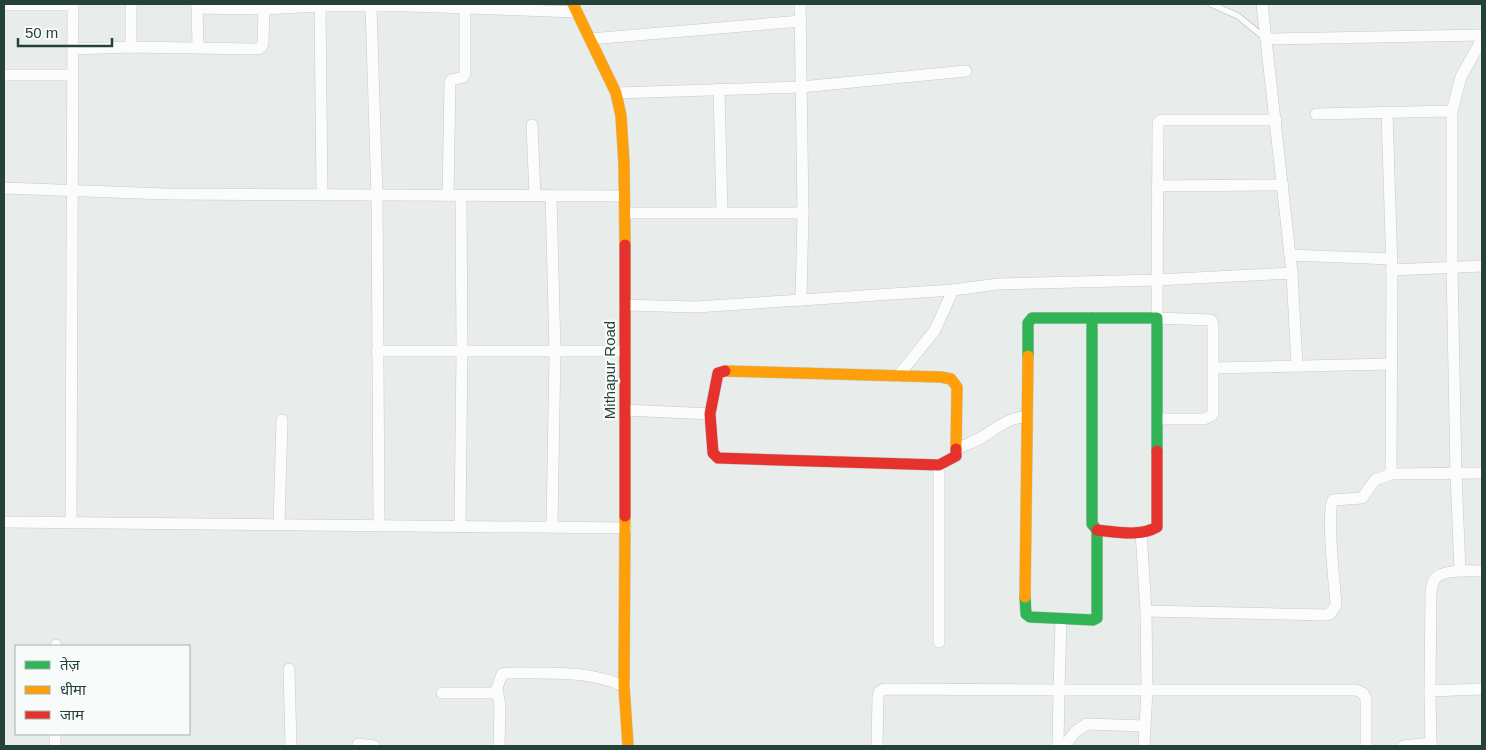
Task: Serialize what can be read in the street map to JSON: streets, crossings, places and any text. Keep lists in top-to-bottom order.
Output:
{
  "streets": {
    "street": ["Mithapur Road"]
  },
  "legend": ["तेज़", "धीमा", "जाम"],
  "scale_bar": "50 m"
}
